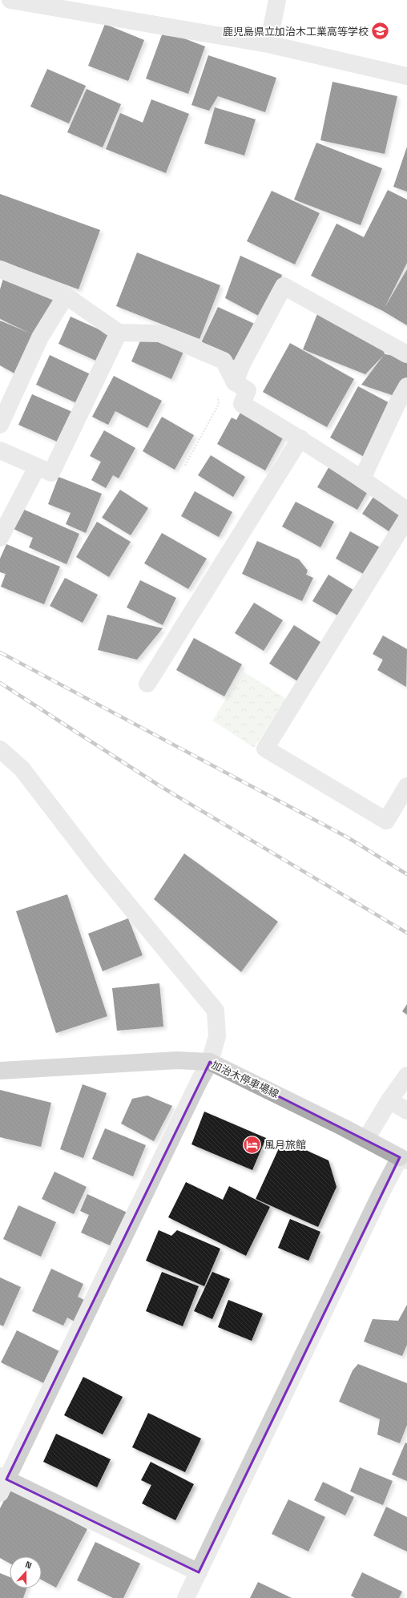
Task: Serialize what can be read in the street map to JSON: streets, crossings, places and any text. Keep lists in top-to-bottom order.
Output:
{
  "streets": {
    "main road": ["加治木停車場線"]
  },
  "places": {
    "school or university": ["鹿児島県立加治木工業高等学校"],
    "hotel": ["風月旅館"]
  },
  "north": "top"
}
